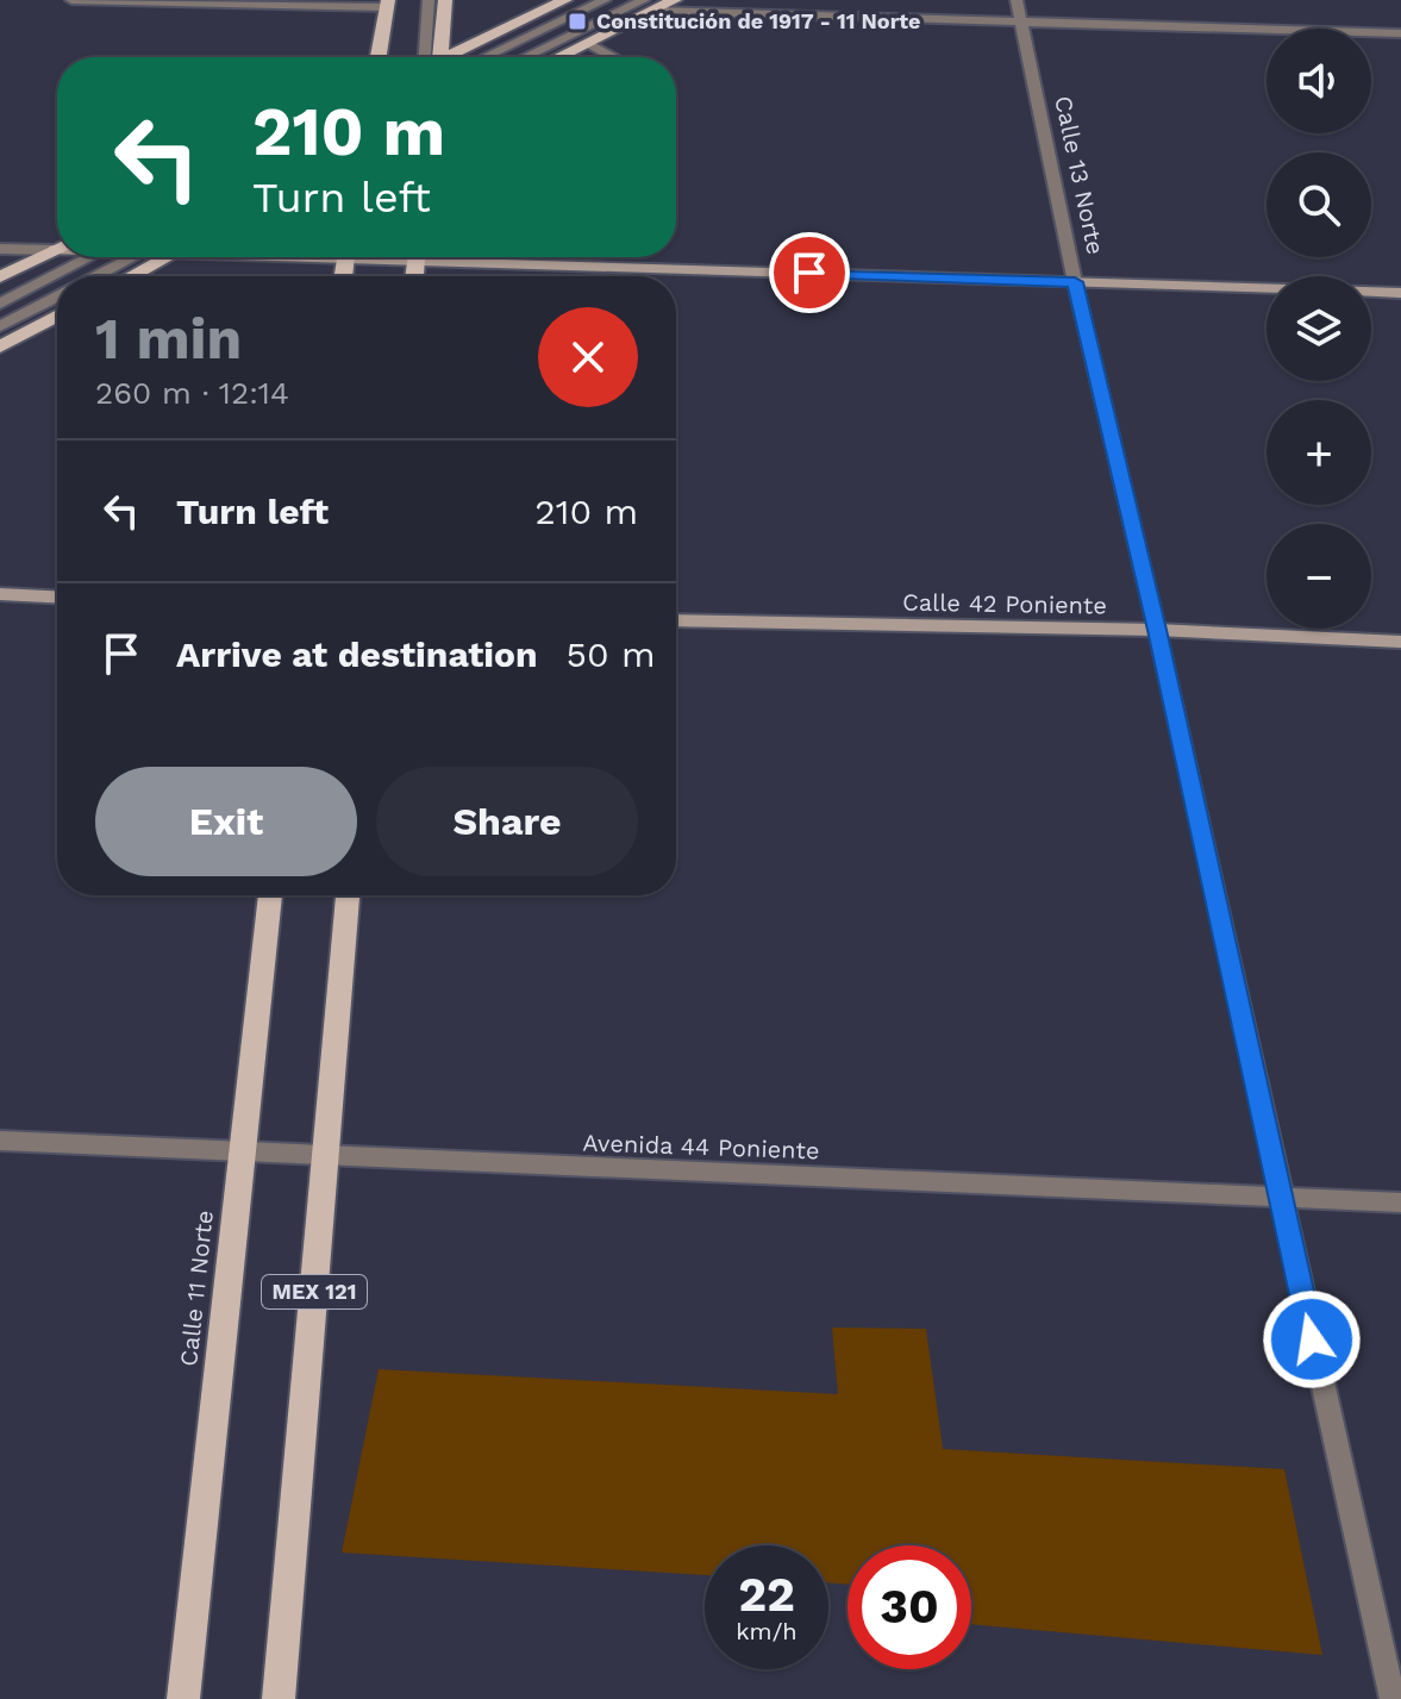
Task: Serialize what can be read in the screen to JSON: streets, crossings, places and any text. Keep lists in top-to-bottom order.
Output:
{
  "streets": {
    "main road": ["Calle 42 Poniente", "Calle 11 Norte", "MEX 121"],
    "street": ["Calle 13 Norte", "Avenida 44 Poniente"]
  },
  "crossings": [
    ["Calle 13 Norte", "Calle 42 Poniente"],
    ["Calle 13 Norte", "Avenida 44 Poniente"],
    ["Avenida 44 Poniente", "Calle 11 Norte"],
    ["Avenida 44 Poniente", "MEX 121"]
  ],
  "places": {
    "transit": ["Constitución de 1917 - 11 Norte"]
  },
  "page": {
    "map_buttons": ["+", "−"],
    "turn": ["210 m", "Turn left"],
    "heading": ["1 min", "260 m · 12:14"],
    "list": [
      {
        "name": "Turn left",
        "value": "210 m"
      },
      {
        "name": "Arrive at destination",
        "value": "50 m"
      }
    ],
    "buttons": ["Exit", "Share"],
    "speed": "22 km/h",
    "limit": "30"
  }
}
